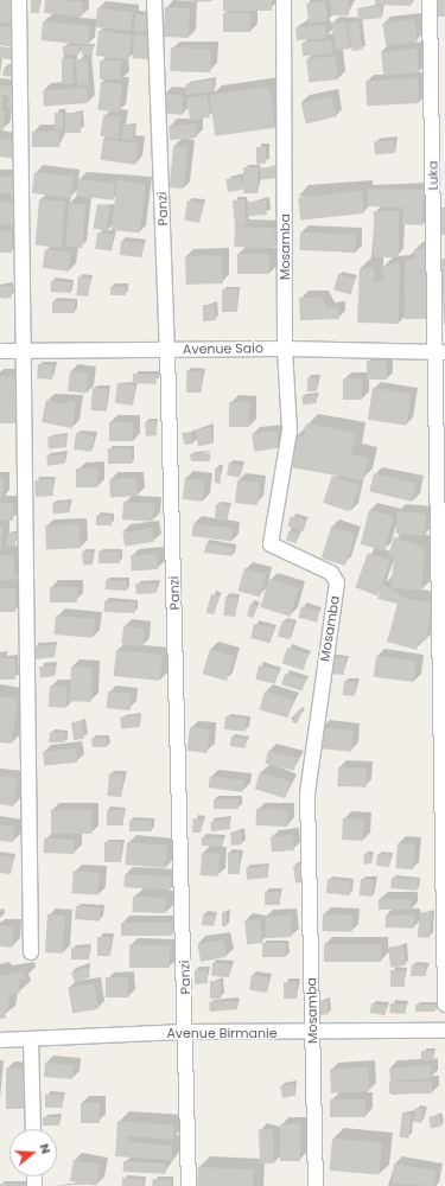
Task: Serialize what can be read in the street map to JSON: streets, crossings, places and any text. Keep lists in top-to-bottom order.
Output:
{
  "streets": {
    "street": [
      "Luka",
      "Panzi",
      "Mosamba",
      "Avenue Saio",
      "Avenue Birmanie"
    ]
  },
  "crossings": [
    ["Luka", "Avenue Saio"],
    ["Panzi", "Avenue Saio"],
    ["Panzi", "Avenue Birmanie"],
    ["Mosamba", "Avenue Saio"],
    ["Mosamba", "Avenue Birmanie"]
  ],
  "north": "right"
}
